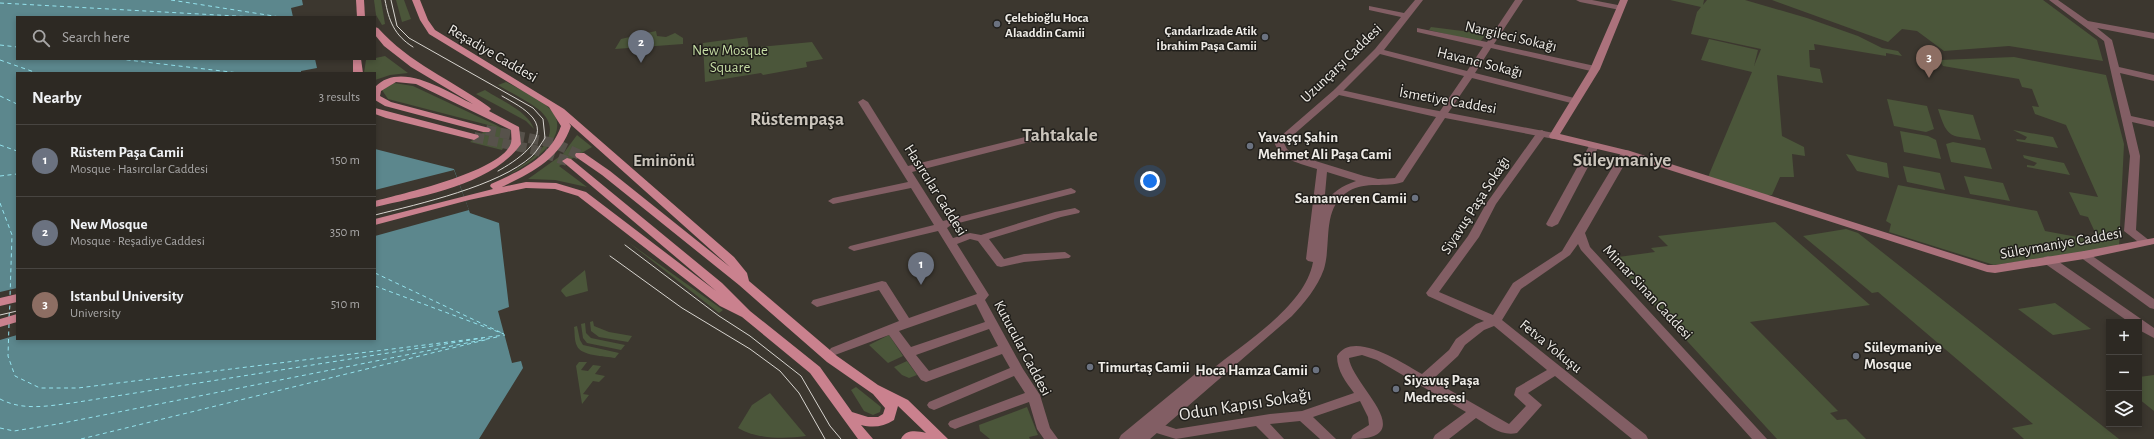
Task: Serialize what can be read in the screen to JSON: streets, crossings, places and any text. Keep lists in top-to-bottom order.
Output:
{
  "streets": {
    "main road": ["Reşadiye Caddesi", "Süleymaniye Caddesi"],
    "street": [
      "Nargileci Sokağı",
      "Havancı Sokağı",
      "Uzunçarşı Caddesi",
      "İsmetiye Caddesi",
      "Hasırcılar Caddesi",
      "Siyavuş Paşa Sokağı",
      "Mimar Sinan Caddesi",
      "Fetva Yokuşu",
      "Kutucular Caddesi",
      "Odun Kapısı Sokağı"
    ]
  },
  "crossings": [
    ["Havancı Sokağı", "Uzunçarşı Caddesi"],
    ["Uzunçarşı Caddesi", "İsmetiye Caddesi"],
    ["İsmetiye Caddesi", "Siyavuş Paşa Sokağı"],
    ["İsmetiye Caddesi", "Süleymaniye Caddesi"],
    ["Hasırcılar Caddesi", "Kutucular Caddesi"],
    ["Siyavuş Paşa Sokağı", "Fetva Yokuşu"]
  ],
  "districts": [
    "Rüstempaşa",
    "Tahtakale",
    "Süleymaniye",
    "Eminönü"
  ],
  "parks": ["New Mosque Square"],
  "places": [
    "Çelebioğlu Hoca Alaaddin Camii",
    "Çandarlızade Atik İbrahim Paşa Camii",
    "Yavaşçı Şahin Mehmet Ali Paşa Cami",
    "Samanveren Camii",
    "Süleymaniye Mosque",
    "Timurtaş Camii",
    "Hoca Hamza Camii",
    "Siyavuş Paşa Medresesi"
  ],
  "page": {
    "search": "Search here",
    "pins": ["2", "3", "1"],
    "heading": ["Nearby", "3 results"],
    "list": [
      {
        "mark": "1",
        "name": "Rüstem Paşa Camii",
        "note": "Mosque · Hasırcılar Caddesi",
        "value": "150 m"
      },
      {
        "mark": "2",
        "name": "New Mosque",
        "note": "Mosque · Reşadiye Caddesi",
        "value": "350 m"
      },
      {
        "mark": "3",
        "name": "Istanbul University",
        "note": "University",
        "value": "510 m"
      }
    ],
    "map_buttons": ["+", "−"]
  }
}
